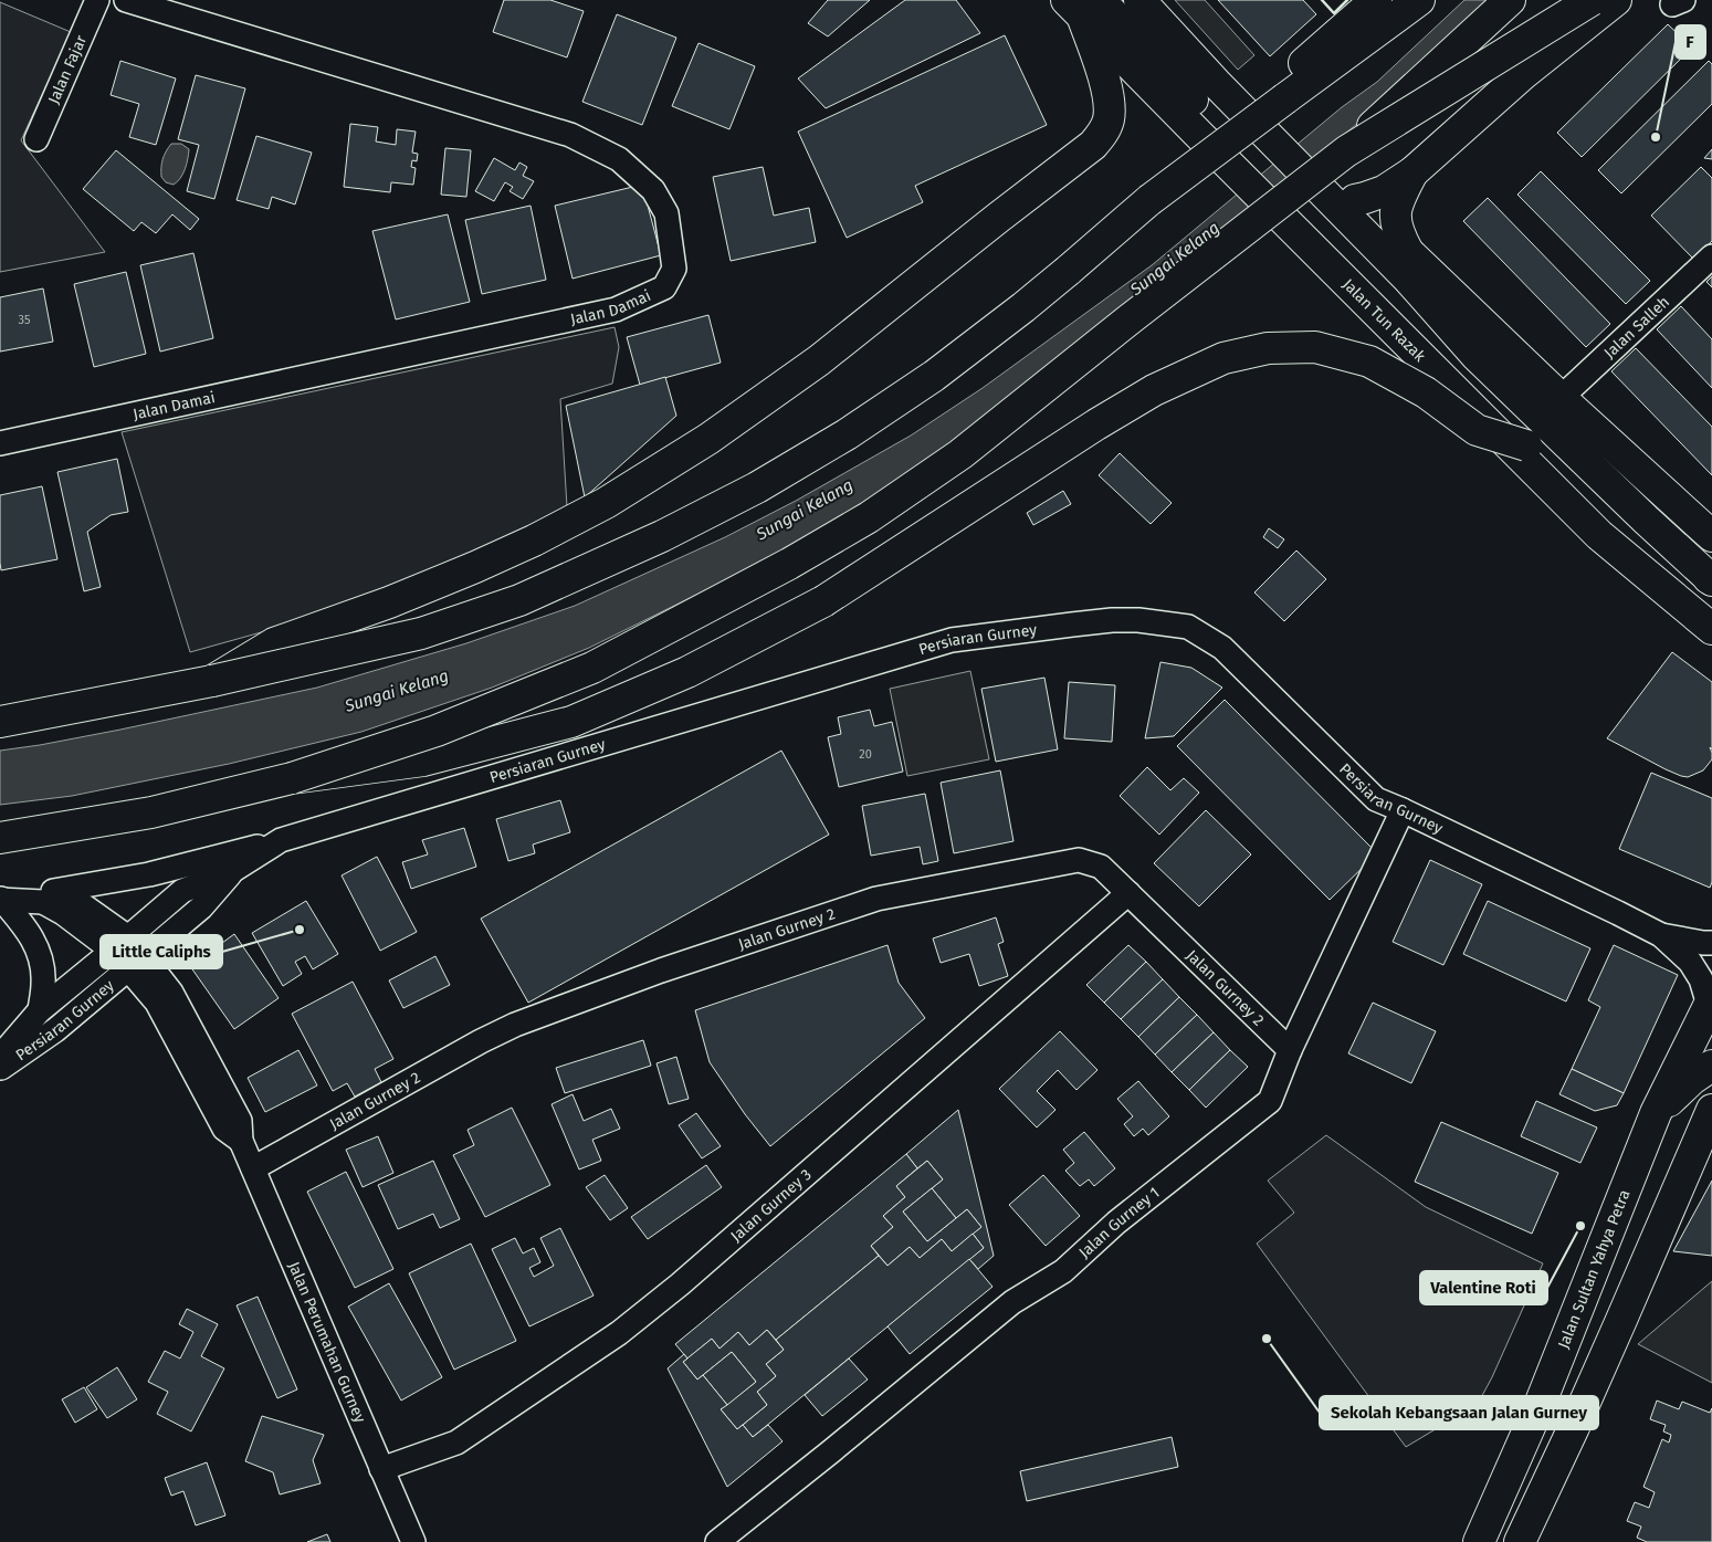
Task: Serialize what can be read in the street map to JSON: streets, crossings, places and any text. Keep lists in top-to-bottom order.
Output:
{
  "streets": {
    "main road": ["Jalan Tun Razak", "Jalan Sultan Yahya Petra"],
    "street": [
      "Jalan Fajar",
      "Jalan Damai",
      "Jalan Salleh",
      "Persiaran Gurney",
      "Jalan Gurney 2",
      "Jalan Gurney 3",
      "Jalan Gurney 1",
      "Jalan Perumahan Gurney"
    ]
  },
  "crossings": [
    ["Persiaran Gurney", "Jalan Gurney 1"],
    ["Persiaran Gurney", "Jalan Sultan Yahya Petra"],
    ["Persiaran Gurney", "Jalan Perumahan Gurney"],
    ["Jalan Gurney 2", "Jalan Gurney 3"],
    ["Jalan Gurney 2", "Jalan Gurney 1"],
    ["Jalan Gurney 2", "Jalan Perumahan Gurney"],
    ["Jalan Gurney 3", "Jalan Perumahan Gurney"]
  ],
  "water": ["Sungai Kelang"],
  "places": [
    "F",
    "Little Caliphs",
    "Valentine Roti",
    "Sekolah Kebangsaan Jalan Gurney"
  ],
  "house_numbers": ["35", "20"]
}
